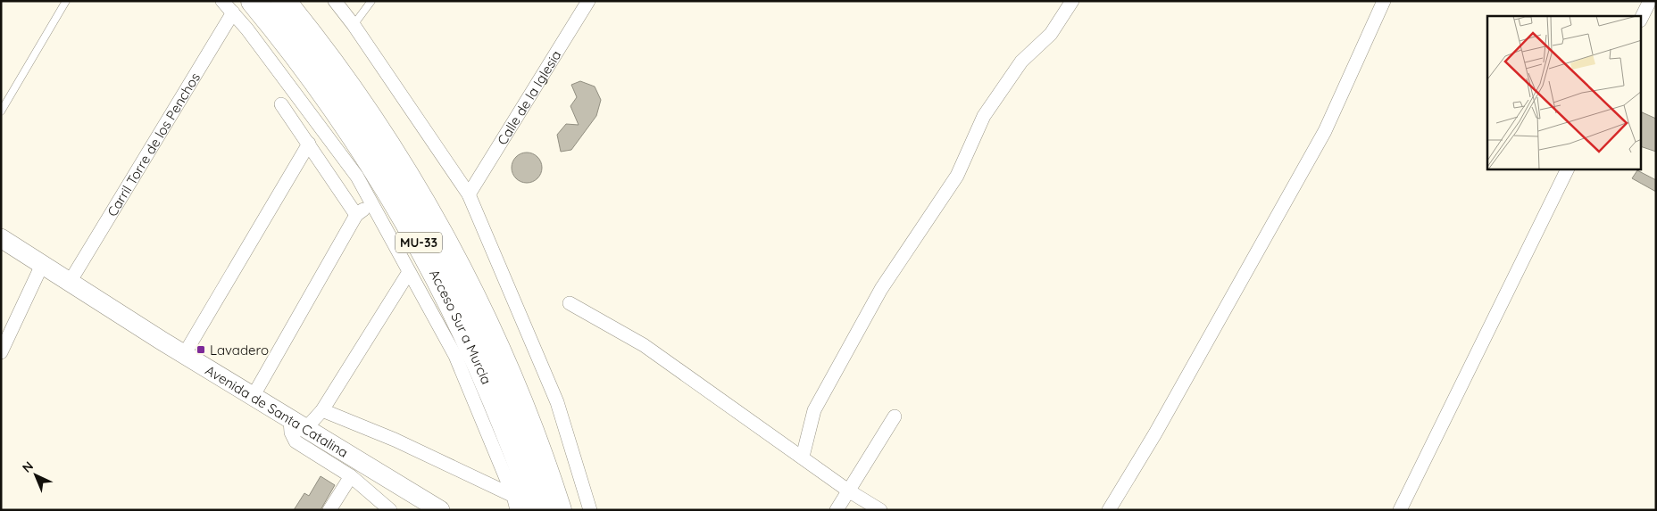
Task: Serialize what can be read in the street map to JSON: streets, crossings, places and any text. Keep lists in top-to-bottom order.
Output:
{
  "streets": {
    "highway": ["MU-33", "Acceso Sur a Murcia"],
    "main road": ["Avenida de Santa Catalina"],
    "street": ["Calle de la Iglesia", "Carril Torre de los Penchos"]
  },
  "crossings": [
    ["Carril Torre de los Penchos", "Acceso Sur a Murcia"]
  ],
  "places": {
    "transit": ["Lavadero"]
  },
  "north": "top left"
}
